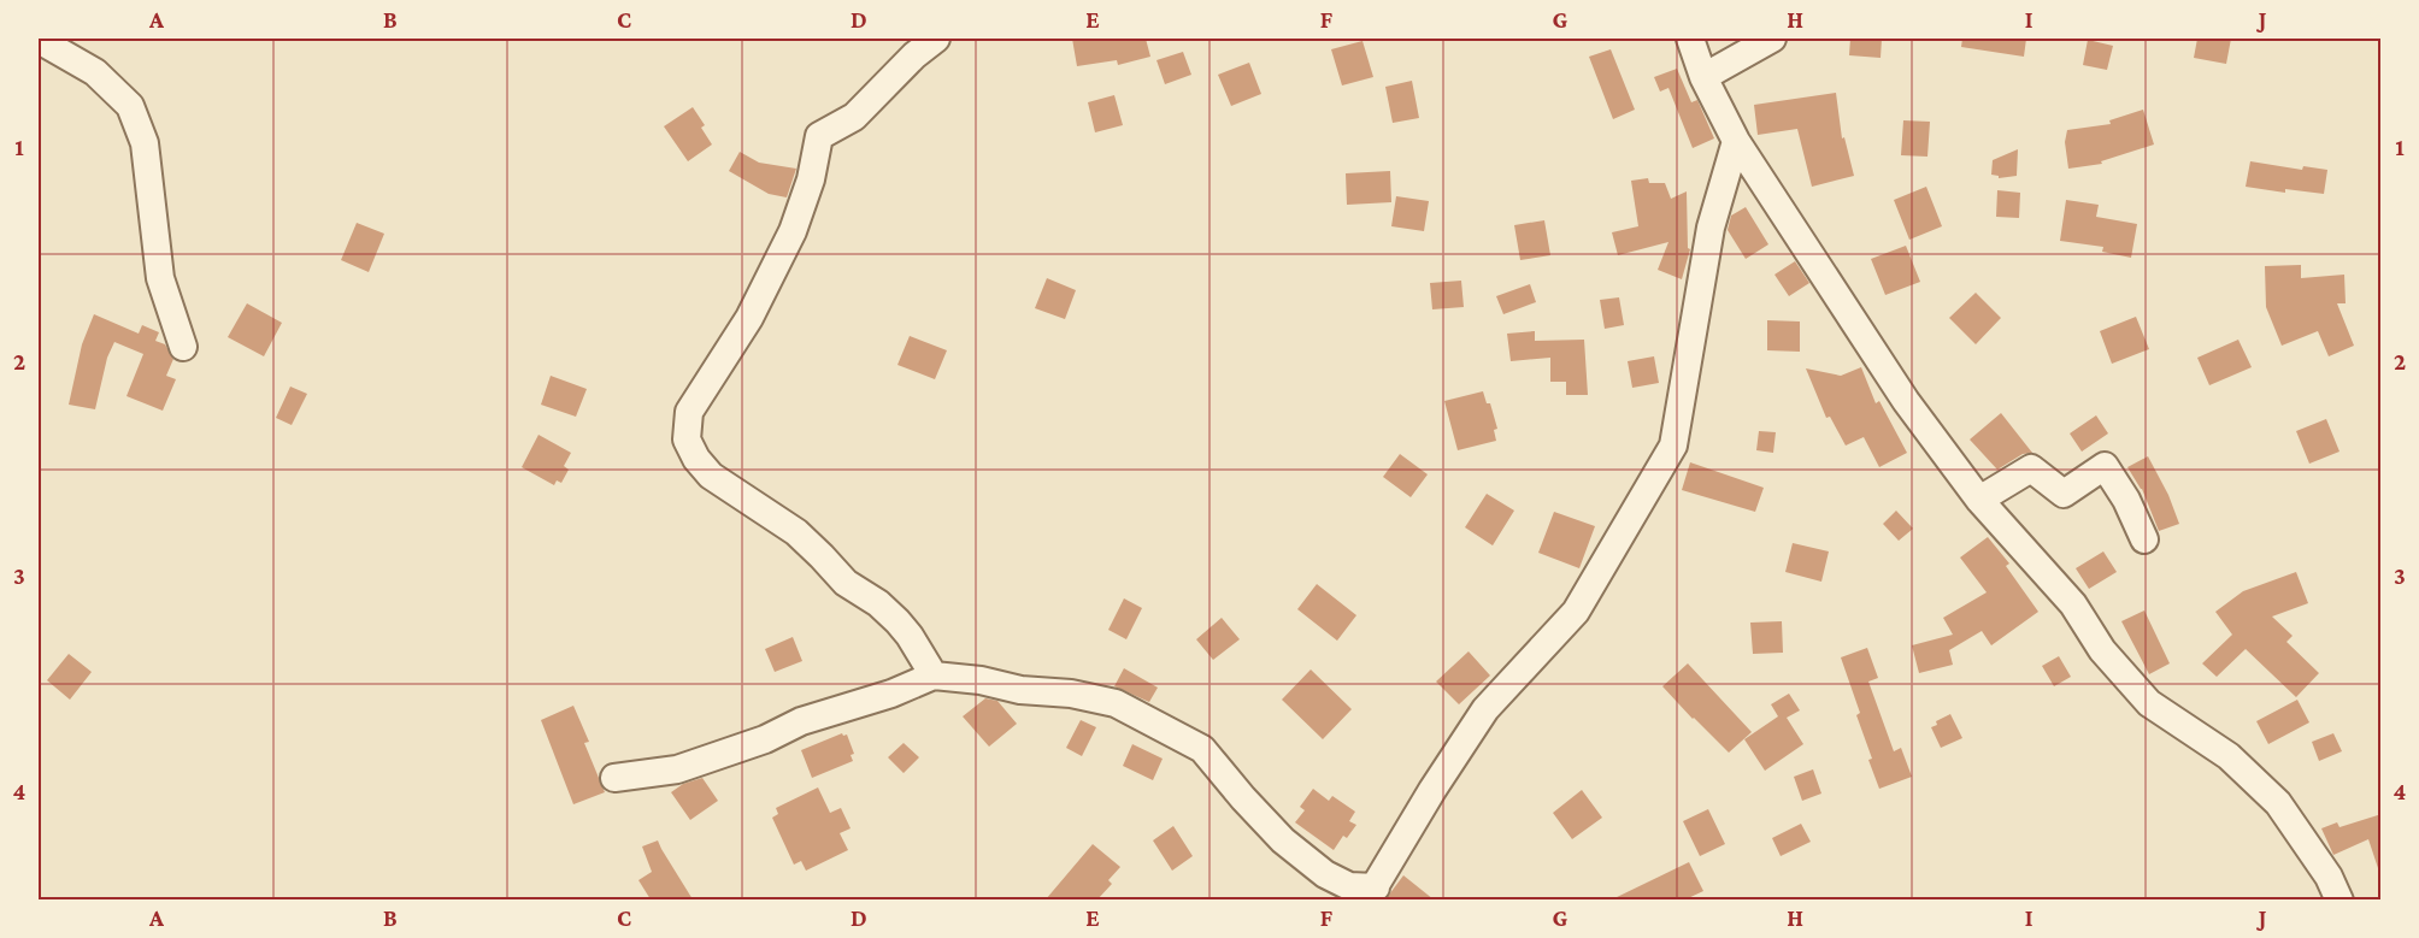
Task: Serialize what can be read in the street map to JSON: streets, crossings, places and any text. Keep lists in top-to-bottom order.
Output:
{
  "grid": {
    "columns": [
      "A",
      "B",
      "C",
      "D",
      "E",
      "F",
      "G",
      "H",
      "I",
      "J"
    ],
    "rows": [
      "1",
      "2",
      "3",
      "4"
    ]
  }
}
